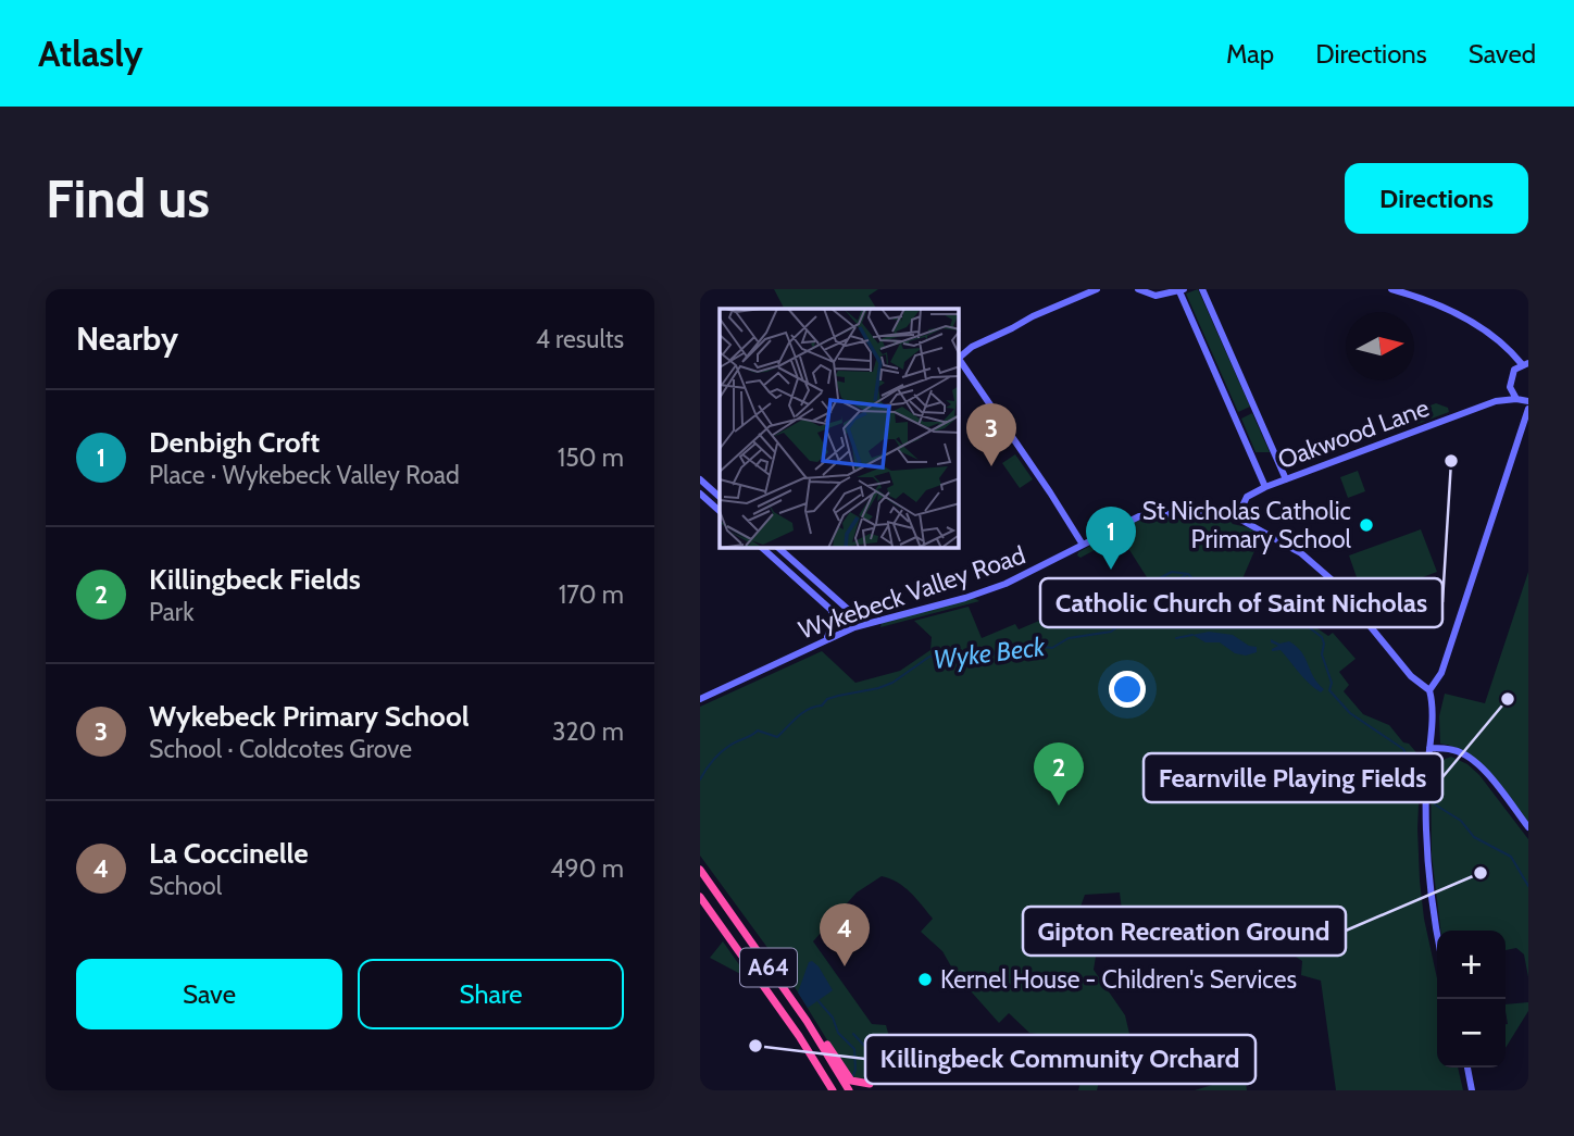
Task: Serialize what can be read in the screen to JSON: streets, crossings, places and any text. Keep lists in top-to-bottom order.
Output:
{
  "streets": {
    "highway": ["A64"],
    "street": ["Oakwood Lane", "Wykebeck Valley Road"]
  },
  "crossings": [
    ["Oakwood Lane", "Wykebeck Valley Road"]
  ],
  "water": ["Wyke Beck"],
  "places": [
    "Catholic Church of Saint Nicholas",
    "St Nicholas Catholic Primary School",
    "Fearnville Playing Fields",
    "Gipton Recreation Ground",
    "Kernel House - Children's Services",
    "Killingbeck Community Orchard"
  ],
  "north": "right",
  "page": {
    "header": "Atlasly",
    "nav": ["Map", "Directions", "Saved"],
    "buttons": [
      "Directions",
      ["Save", "Share"]
    ],
    "title": "Find us",
    "heading": ["Nearby", "4 results"],
    "list": [
      {
        "mark": "1",
        "name": "Denbigh Croft",
        "note": "Place · Wykebeck Valley Road",
        "value": "150 m"
      },
      {
        "mark": "2",
        "name": "Killingbeck Fields",
        "note": "Park",
        "value": "170 m"
      },
      {
        "mark": "3",
        "name": "Wykebeck Primary School",
        "note": "School · Coldcotes Grove",
        "value": "320 m"
      },
      {
        "mark": "4",
        "name": "La Coccinelle",
        "note": "School",
        "value": "490 m"
      }
    ],
    "pins": [
      "3",
      "1",
      "2",
      "4"
    ],
    "map_buttons": ["+", "−"]
  }
}
